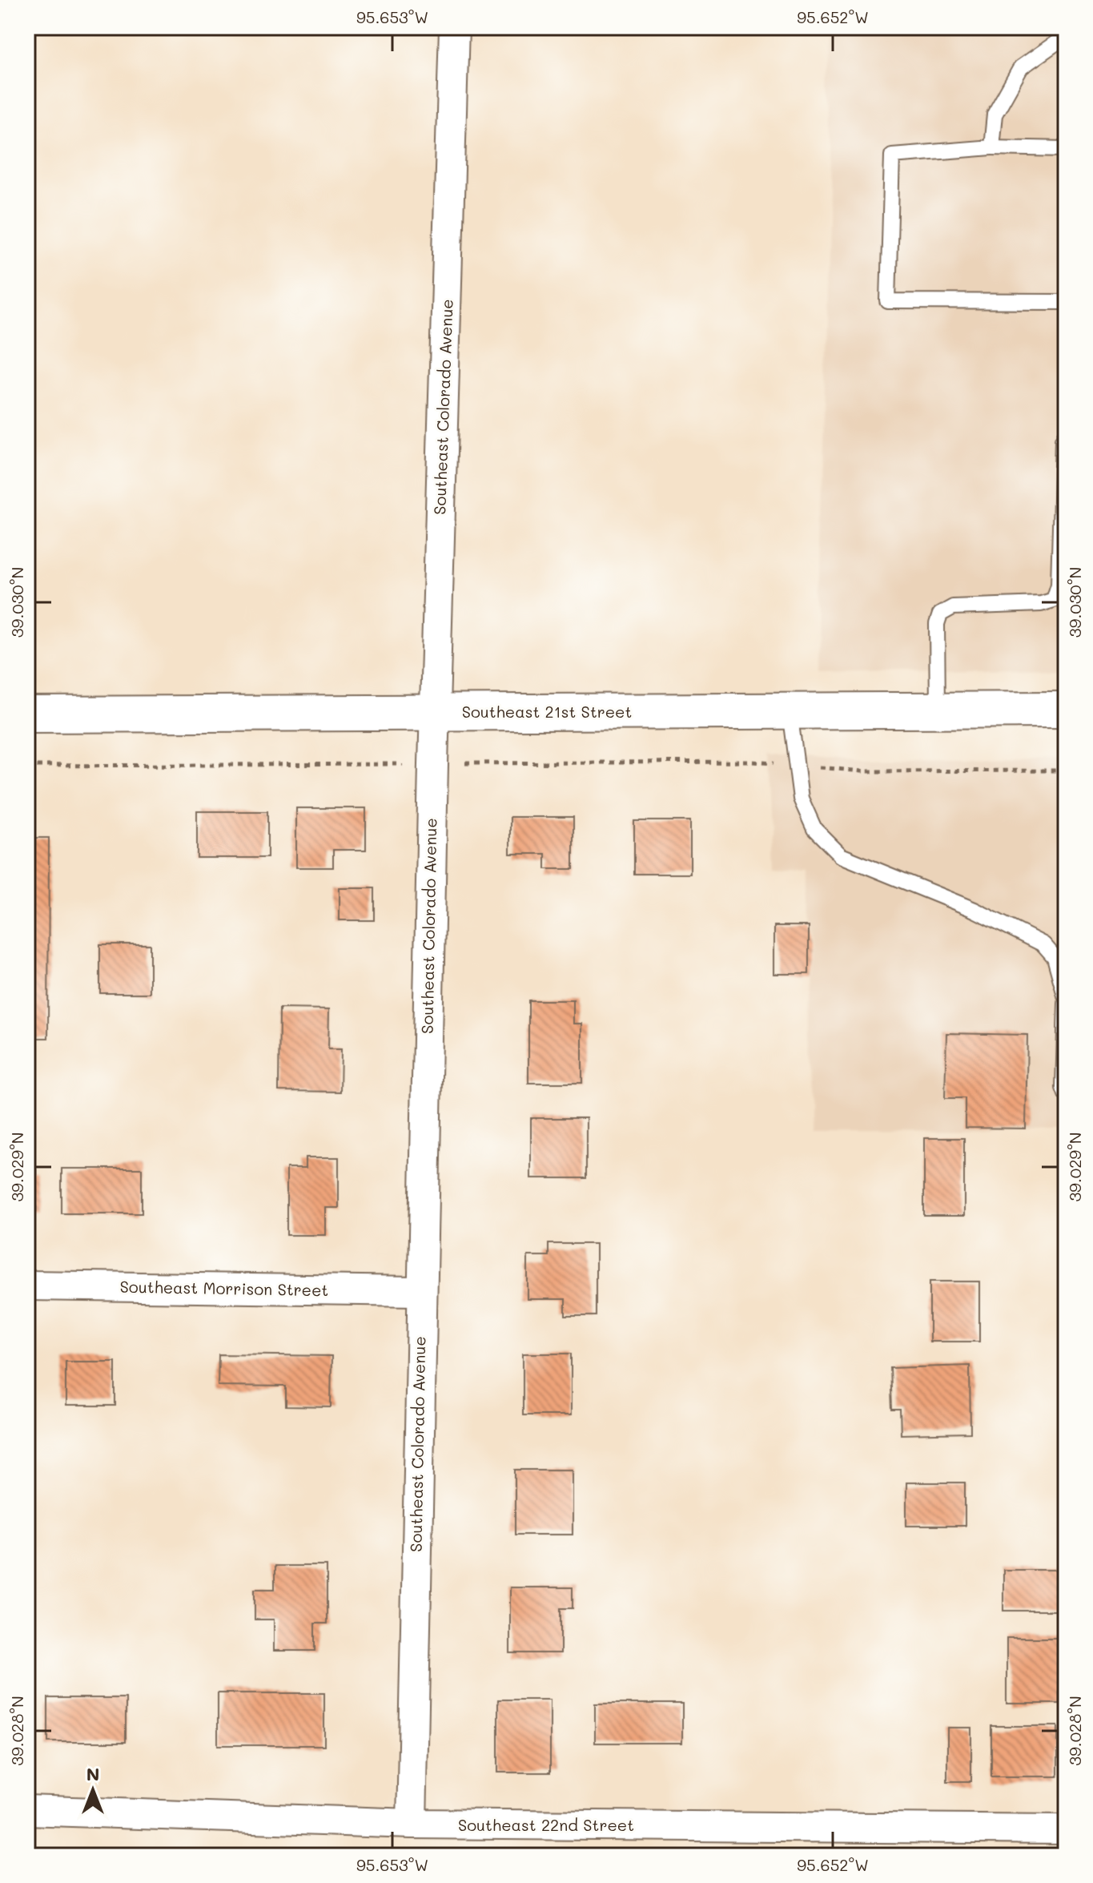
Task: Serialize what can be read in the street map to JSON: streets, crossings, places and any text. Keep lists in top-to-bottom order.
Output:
{
  "streets": {
    "main road": ["Southeast 21st Street"],
    "street": ["Southeast Colorado Avenue", "Southeast Morrison Street", "Southeast 22nd Street"]
  },
  "crossings": [
    ["Southeast Colorado Avenue", "Southeast 21st Street"],
    ["Southeast Colorado Avenue", "Southeast Morrison Street"],
    ["Southeast Colorado Avenue", "Southeast 22nd Street"]
  ],
  "north": "top",
  "coordinates": [
    "95.653°W",
    "95.652°W",
    "39.030°N",
    "39.029°N",
    "39.028°N"
  ]
}
